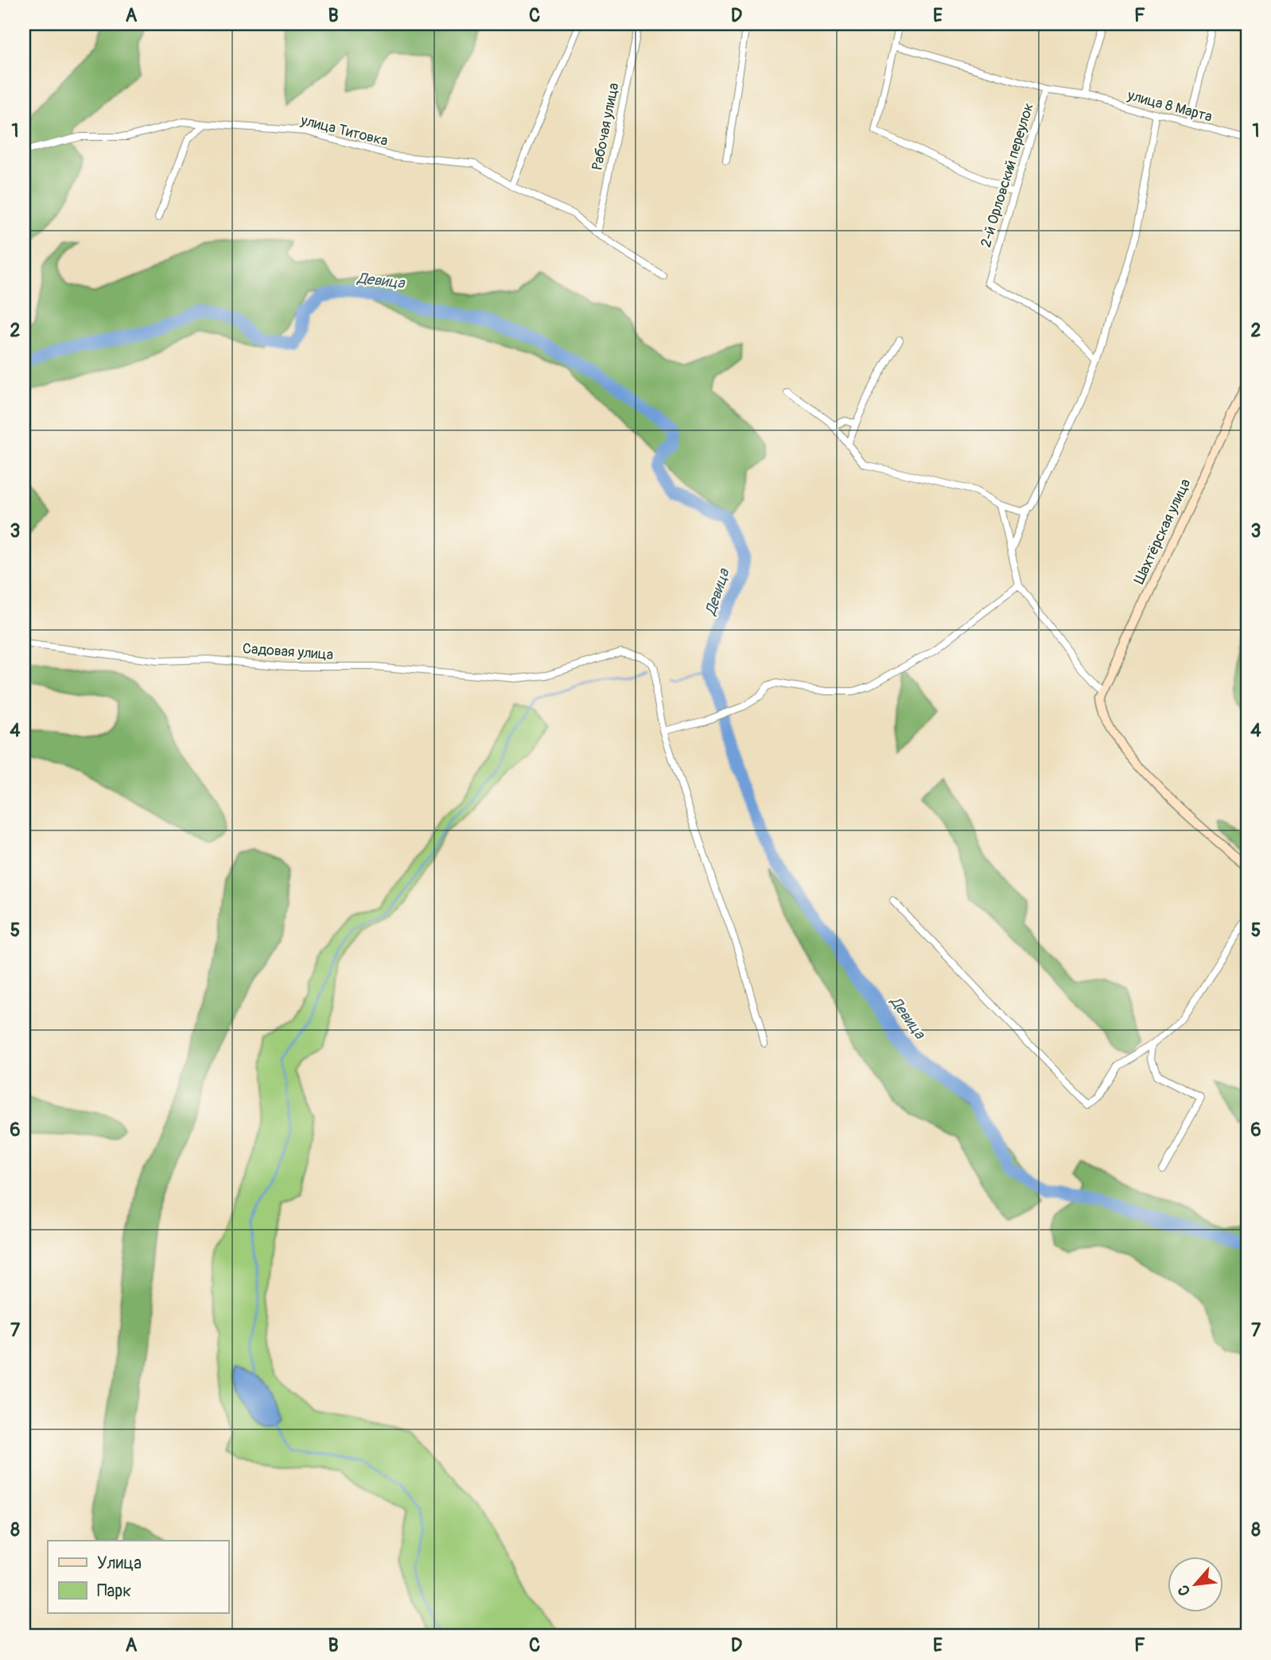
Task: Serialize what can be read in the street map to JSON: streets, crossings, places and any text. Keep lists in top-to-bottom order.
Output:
{
  "streets": {
    "street": [
      "улица 8 Марта",
      "Рабочая улица",
      "улица Титовка",
      "2-й Орловский переулок",
      "Шахтёрская улица",
      "Садовая улица"
    ]
  },
  "crossings": [
    ["улица 8 Марта", "2-й Орловский переулок"],
    ["Рабочая улица", "улица Титовка"]
  ],
  "water": ["Девица"],
  "legend": ["Улица", "Парк"],
  "north": "bottom left",
  "grid": {
    "columns": [
      "A",
      "B",
      "C",
      "D",
      "E",
      "F"
    ],
    "rows": [
      "1",
      "2",
      "3",
      "4",
      "5",
      "6",
      "7",
      "8"
    ]
  }
}
